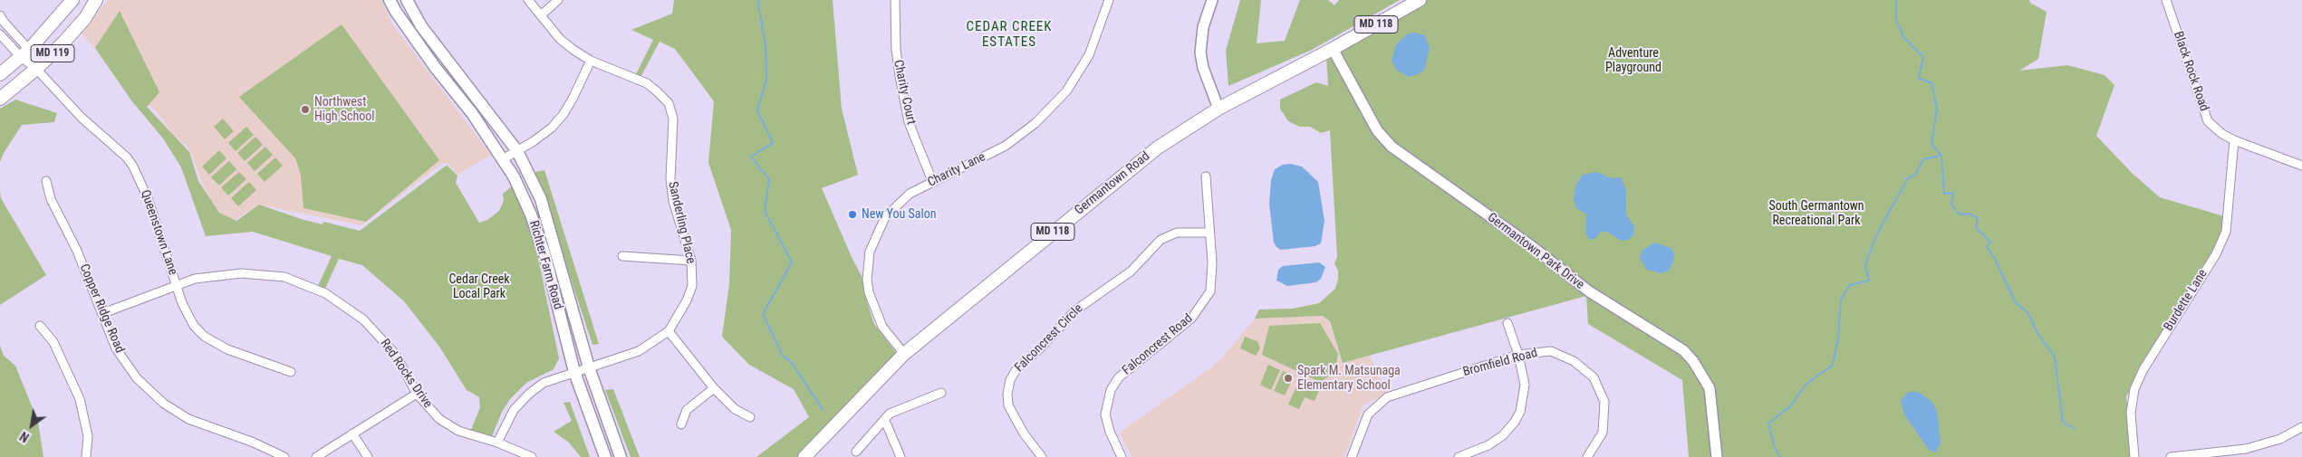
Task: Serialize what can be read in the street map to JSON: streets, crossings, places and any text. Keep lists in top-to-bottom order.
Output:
{
  "streets": {
    "main road": [
      "MD 118",
      "MD 119",
      "Germantown Road",
      "Richter Farm Road"
    ],
    "street": [
      "Black Rock Road",
      "Charity Court",
      "Charity Lane",
      "Sanderling Place",
      "Queenstown Lane",
      "Germantown Park Drive",
      "Burdette Lane",
      "Copper Ridge Road",
      "Falconcrest Circle",
      "Falconcrest Road",
      "Bromfield Road",
      "Red Rocks Drive"
    ]
  },
  "crossings": [
    ["MD 119", "Queenstown Lane"],
    ["Black Rock Road", "Burdette Lane"],
    ["Charity Court", "Charity Lane"],
    ["Charity Lane", "Germantown Road"],
    ["Germantown Road", "Germantown Park Drive"],
    ["Sanderling Place", "Richter Farm Road"],
    ["Sanderling Place", "Red Rocks Drive"],
    ["Queenstown Lane", "Red Rocks Drive"],
    ["Copper Ridge Road", "Red Rocks Drive"],
    ["Falconcrest Circle", "Falconcrest Road"]
  ],
  "districts": ["CEDAR CREEK ESTATES"],
  "parks": ["Adventure Playground", "South Germantown Recreational Park", "Cedar Creek Local Park"],
  "places": ["Northwest High School", "New You Salon", "Spark M. Matsunaga Elementary School"],
  "north": "bottom left"
}
